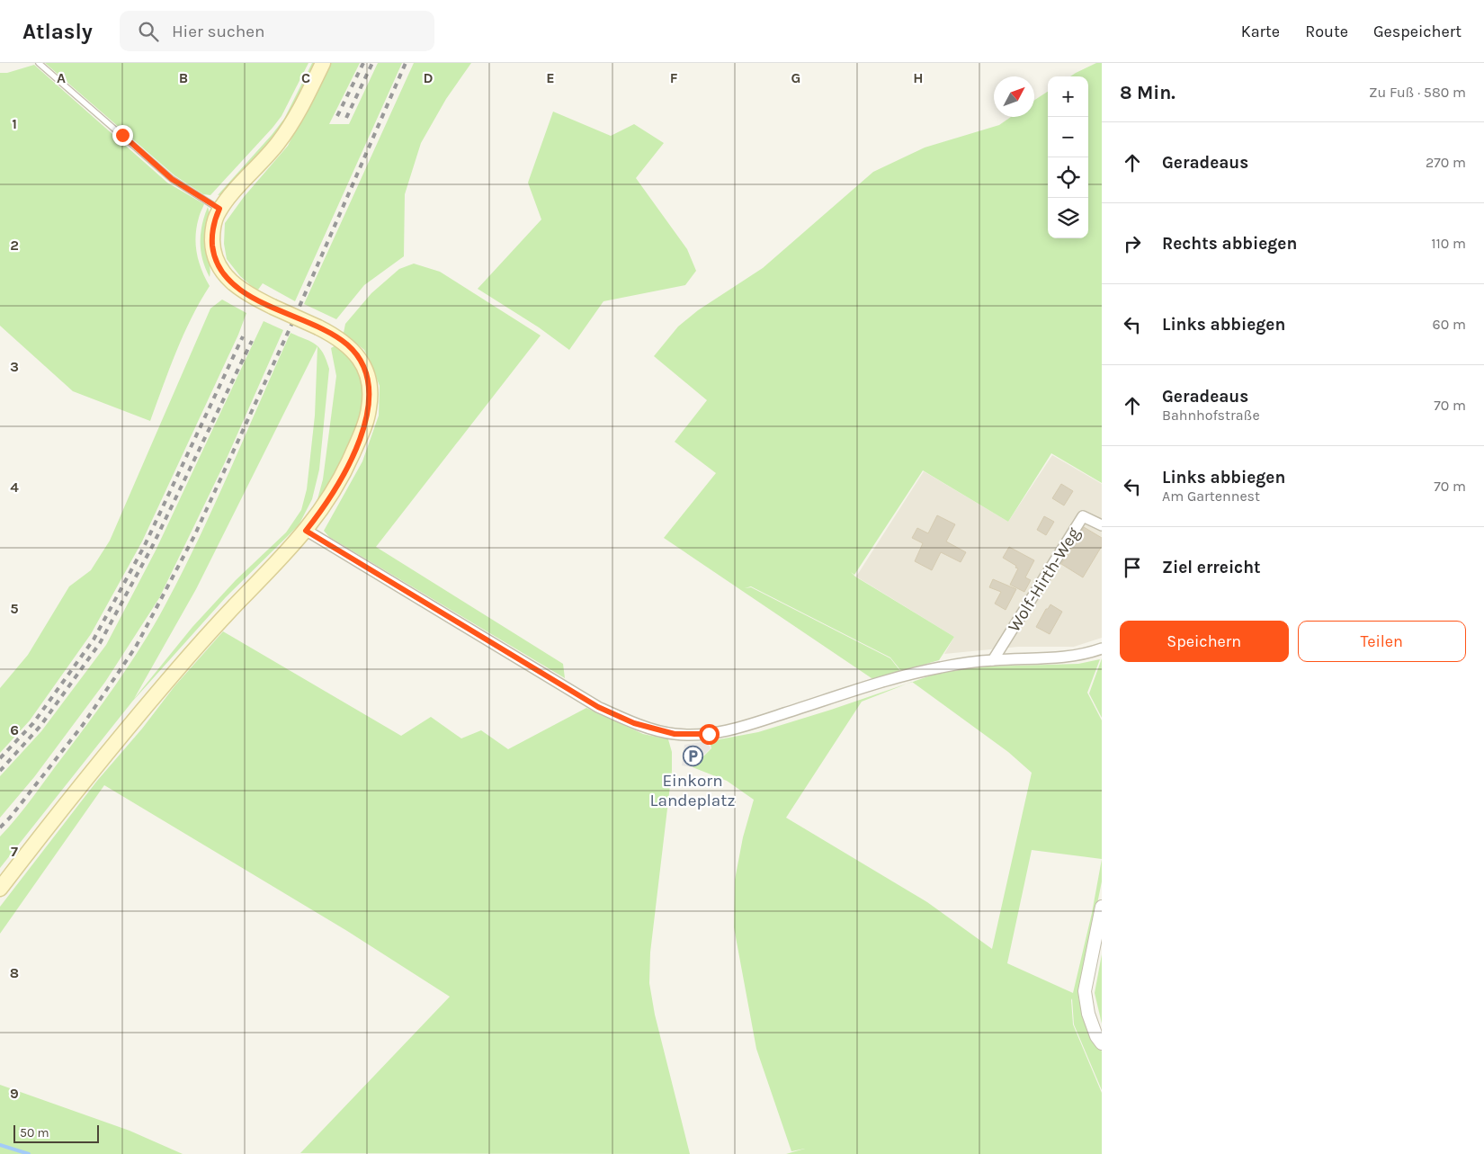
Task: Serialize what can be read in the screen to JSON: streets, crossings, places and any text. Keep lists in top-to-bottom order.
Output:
{
  "streets": {
    "street": ["Wolf-Hirth-Weg"]
  },
  "places": {
    "parking": ["Einkorn Landeplatz"]
  },
  "scale_bar": "50 m",
  "north": "top right",
  "page": {
    "header": "Atlasly",
    "search": "Hier suchen",
    "nav": ["Karte", "Route", "Gespeichert"],
    "heading": ["8 Min.", "Zu Fuß · 580 m"],
    "map_buttons": ["+", "−"],
    "list": [
      ["Geradeaus", "270 m"],
      ["Rechts abbiegen", "110 m"],
      ["Links abbiegen", "60 m"],
      ["Geradeaus", "Bahnhofstraße", "70 m"],
      ["Links abbiegen", "Am Gartennest", "70 m"],
      "Ziel erreicht"
    ],
    "buttons": ["Speichern", "Teilen"],
    "scale": "50 m"
  },
  "grid": {
    "columns": [
      "A",
      "B",
      "C",
      "D",
      "E",
      "F",
      "G",
      "H"
    ],
    "rows": [
      "1",
      "2",
      "3",
      "4",
      "5",
      "6",
      "7",
      "8",
      "9"
    ]
  }
}
